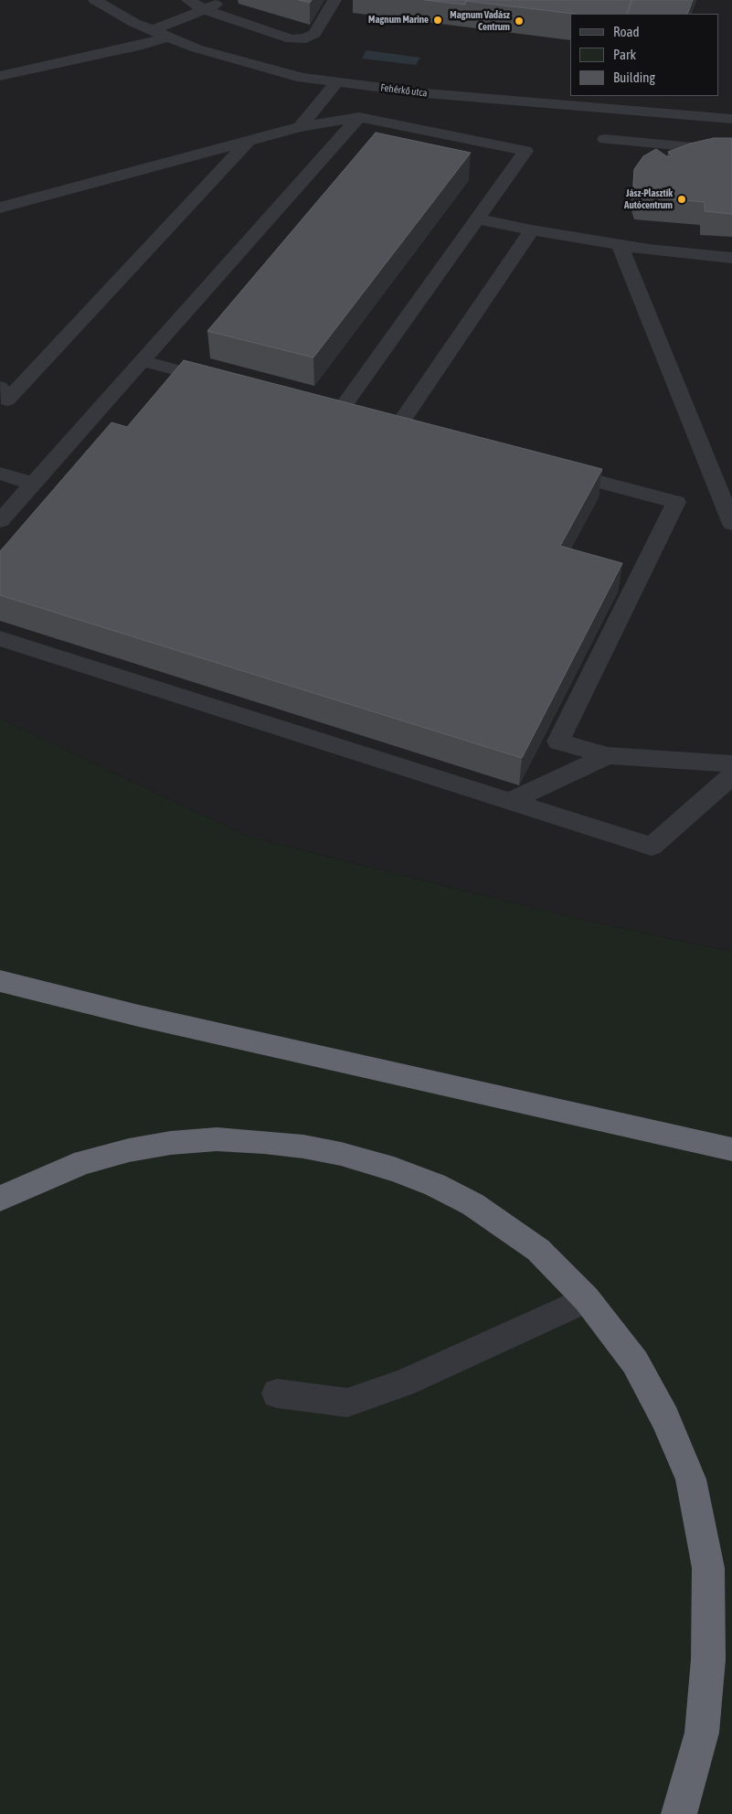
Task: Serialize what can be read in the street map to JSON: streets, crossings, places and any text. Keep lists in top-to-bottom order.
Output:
{
  "streets": {
    "street": ["Fehérkő utca"]
  },
  "places": ["Magnum Marine", "Magnum Vadász Centrum", "Jász-Plasztik Autócentrum"],
  "legend": ["Road", "Park", "Building"]
}
